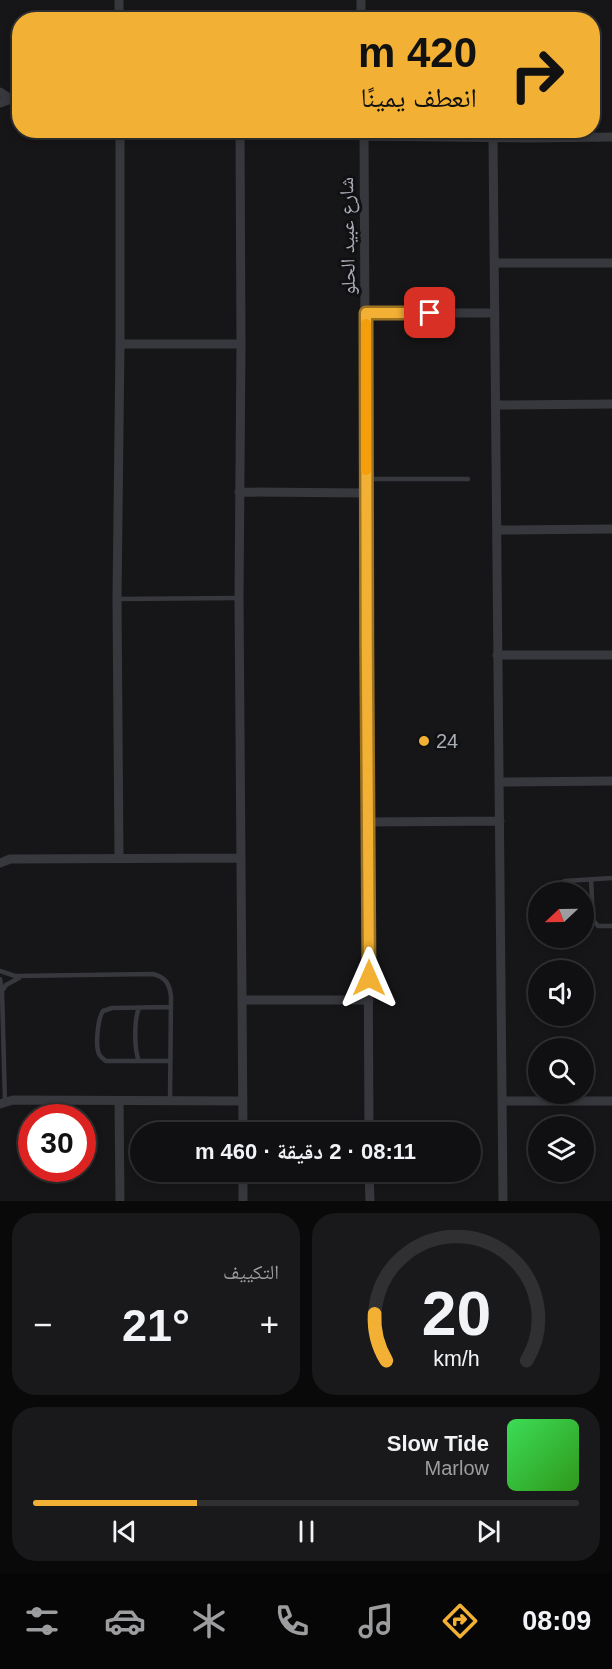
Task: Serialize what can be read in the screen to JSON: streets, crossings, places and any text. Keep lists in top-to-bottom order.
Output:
{
  "streets": {
    "street": ["شارع عبيد الحلو"]
  },
  "places": ["24"],
  "north": "left",
  "page": {
    "turn": ["420 m", "انعطف يمينًا"],
    "limit": "30",
    "trip": "08:11 · 2 دقيقة · 460 m",
    "tile": "التكييف",
    "heat": ["−", "21°", "+"],
    "song": ["Slow Tide", "Marlow"],
    "tabs": "08:09",
    "gauge": ["20", "km/h"]
  }
}
